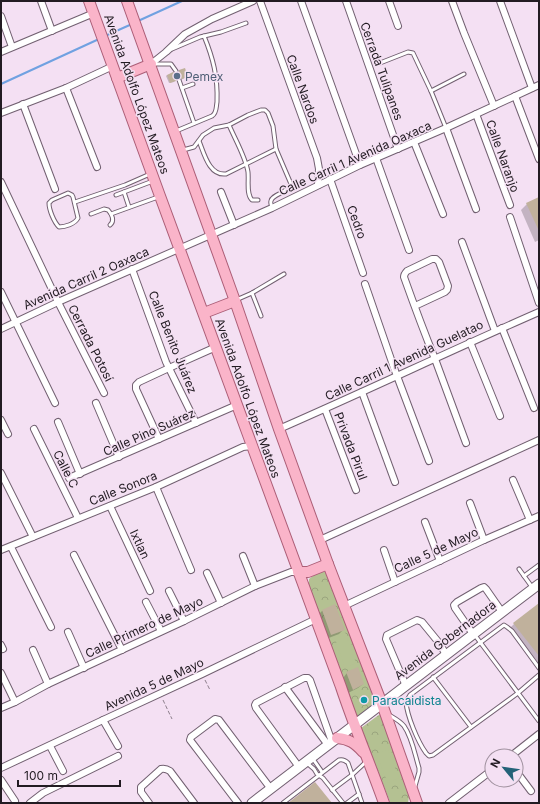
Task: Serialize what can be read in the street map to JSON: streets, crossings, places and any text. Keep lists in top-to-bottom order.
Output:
{
  "streets": {
    "main road": ["Avenida Adolfo López Mateos"],
    "street": [
      "Cerrada Tulipanes",
      "Calle Nardos",
      "Calle Naranjo",
      "Calle Carril 1 Avenida Oaxaca",
      "Cedro",
      "Avenida Carril 2 Oaxaca",
      "Calle Benito Juárez",
      "Cerrada Potosí",
      "Calle Carril 1 Avenida Guelatao",
      "Calle Pino Suárez",
      "Privada Pirul",
      "Calle C",
      "Calle Sonora",
      "Ixtlan",
      "Calle 5 de Mayo",
      "Calle Primero de Mayo",
      "Avenida Gobernadora",
      "Avenida 5 de Mayo"
    ]
  },
  "crossings": [
    ["Cerrada Tulipanes", "Calle Carril 1 Avenida Oaxaca"],
    ["Calle Nardos", "Calle Carril 1 Avenida Oaxaca"],
    ["Avenida Adolfo López Mateos", "Calle Carril 1 Avenida Oaxaca"],
    ["Avenida Adolfo López Mateos", "Avenida Carril 2 Oaxaca"],
    ["Avenida Adolfo López Mateos", "Calle Carril 1 Avenida Guelatao"],
    ["Avenida Adolfo López Mateos", "Calle Pino Suárez"],
    ["Avenida Adolfo López Mateos", "Calle Sonora"],
    ["Avenida Adolfo López Mateos", "Calle 5 de Mayo"],
    ["Avenida Adolfo López Mateos", "Calle Primero de Mayo"],
    ["Avenida Adolfo López Mateos", "Avenida Gobernadora"],
    ["Avenida Adolfo López Mateos", "Avenida 5 de Mayo"],
    ["Calle Naranjo", "Calle Carril 1 Avenida Oaxaca"],
    ["Calle Carril 1 Avenida Oaxaca", "Cedro"],
    ["Calle Carril 1 Avenida Oaxaca", "Avenida Carril 2 Oaxaca"],
    ["Avenida Carril 2 Oaxaca", "Calle Benito Juárez"],
    ["Avenida Carril 2 Oaxaca", "Cerrada Potosí"],
    ["Calle Benito Juárez", "Calle Pino Suárez"],
    ["Calle Carril 1 Avenida Guelatao", "Privada Pirul"],
    ["Calle C", "Calle Sonora"],
    ["Calle Sonora", "Ixtlan"]
  ],
  "places": ["Pemex", "Paracaidista"],
  "scale_bar": "100 m",
  "north": "top left"
}
